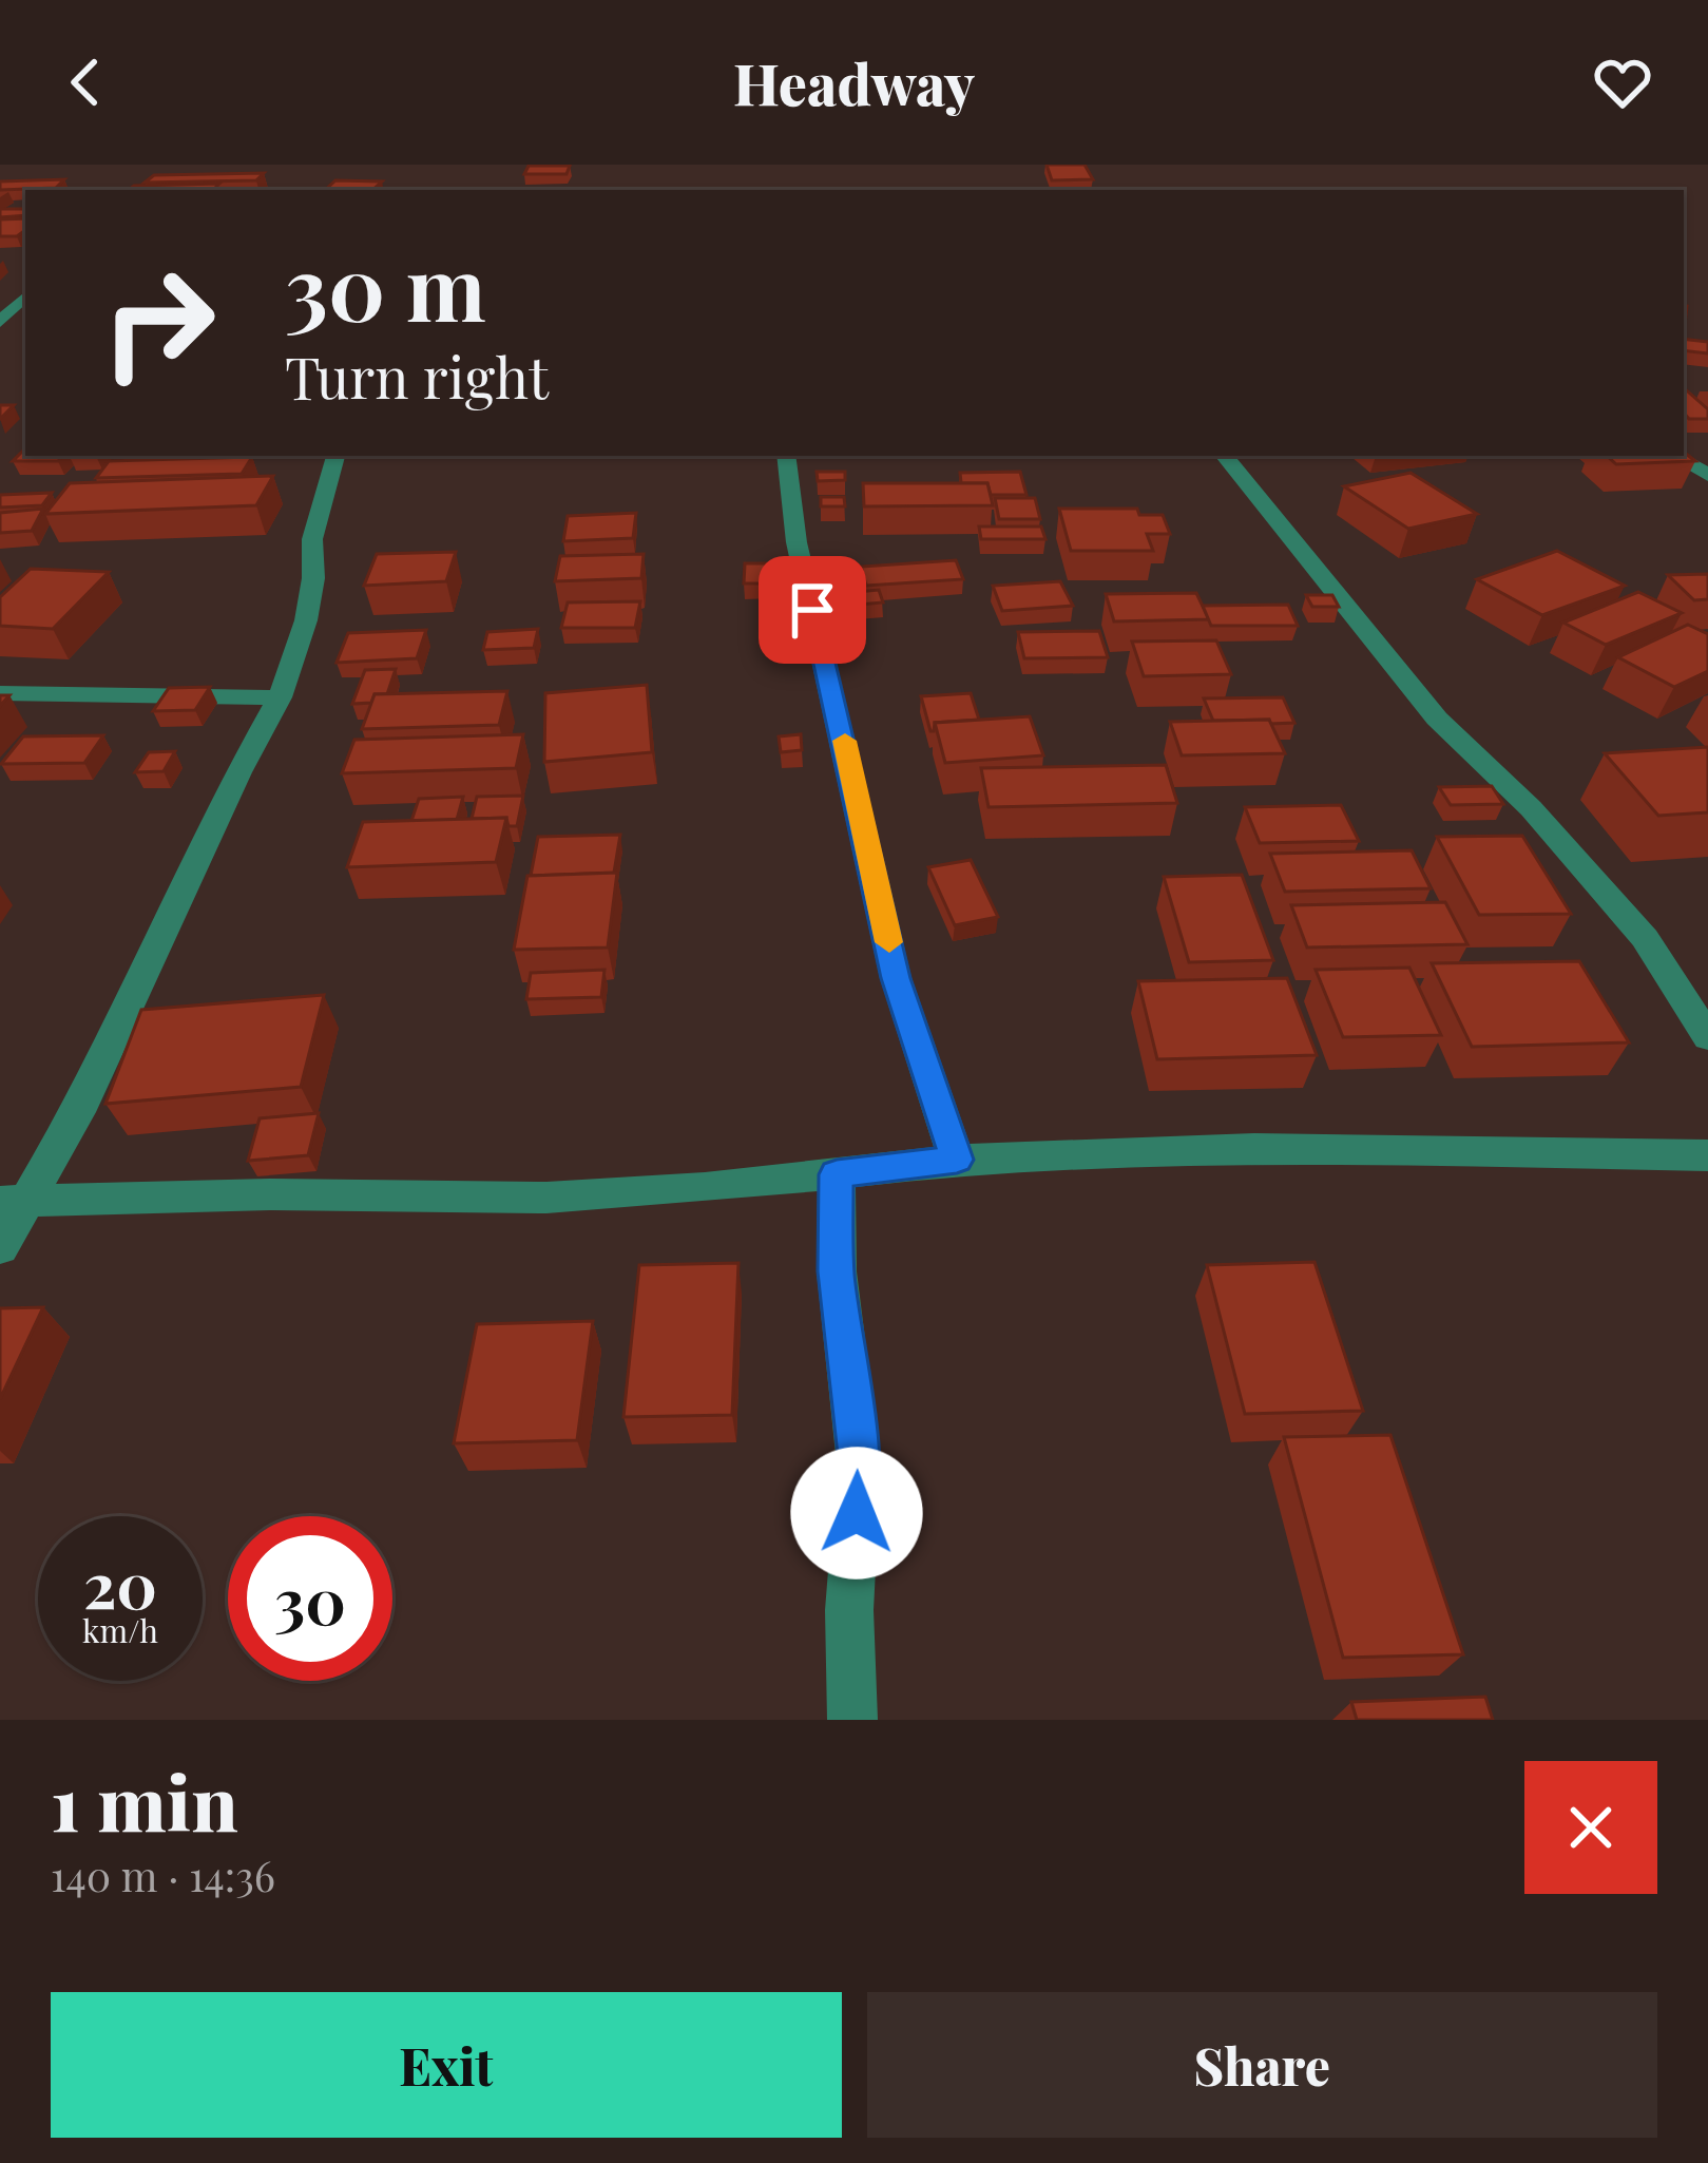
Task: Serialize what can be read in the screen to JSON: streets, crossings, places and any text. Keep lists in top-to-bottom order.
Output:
{
  "page": {
    "header": "Headway",
    "turn": ["30 m", "Turn right"],
    "speed": "20 km/h",
    "limit": "30",
    "heading": ["1 min", "140 m · 14:36"],
    "buttons": ["Exit", "Share"]
  }
}
